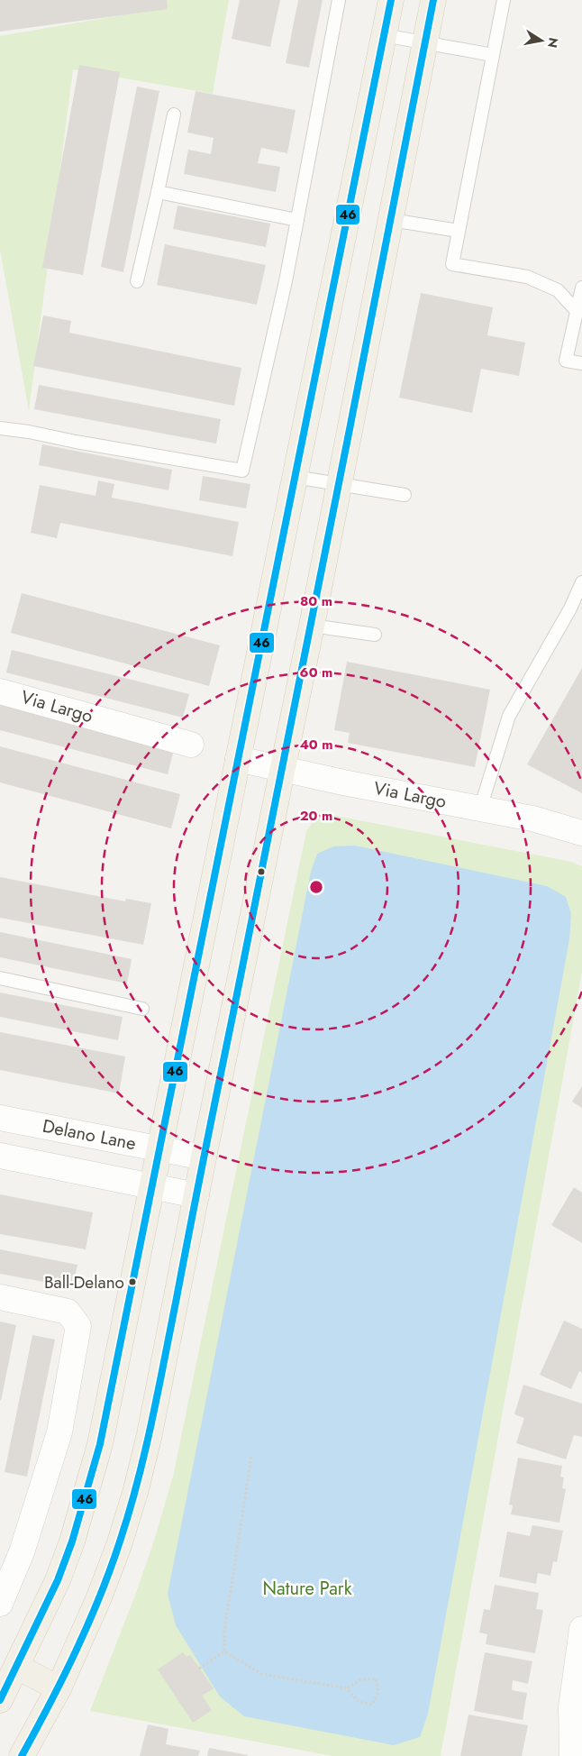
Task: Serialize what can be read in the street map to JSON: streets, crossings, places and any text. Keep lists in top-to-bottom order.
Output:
{
  "streets": {
    "street": ["Via Largo", "Delano Lane"]
  },
  "parks": ["Nature Park"],
  "places": ["Ball-Delano"],
  "lines": ["transit line 46"],
  "north": "right",
  "rings": [
    "80 m",
    "60 m",
    "40 m",
    "20 m"
  ]
}
